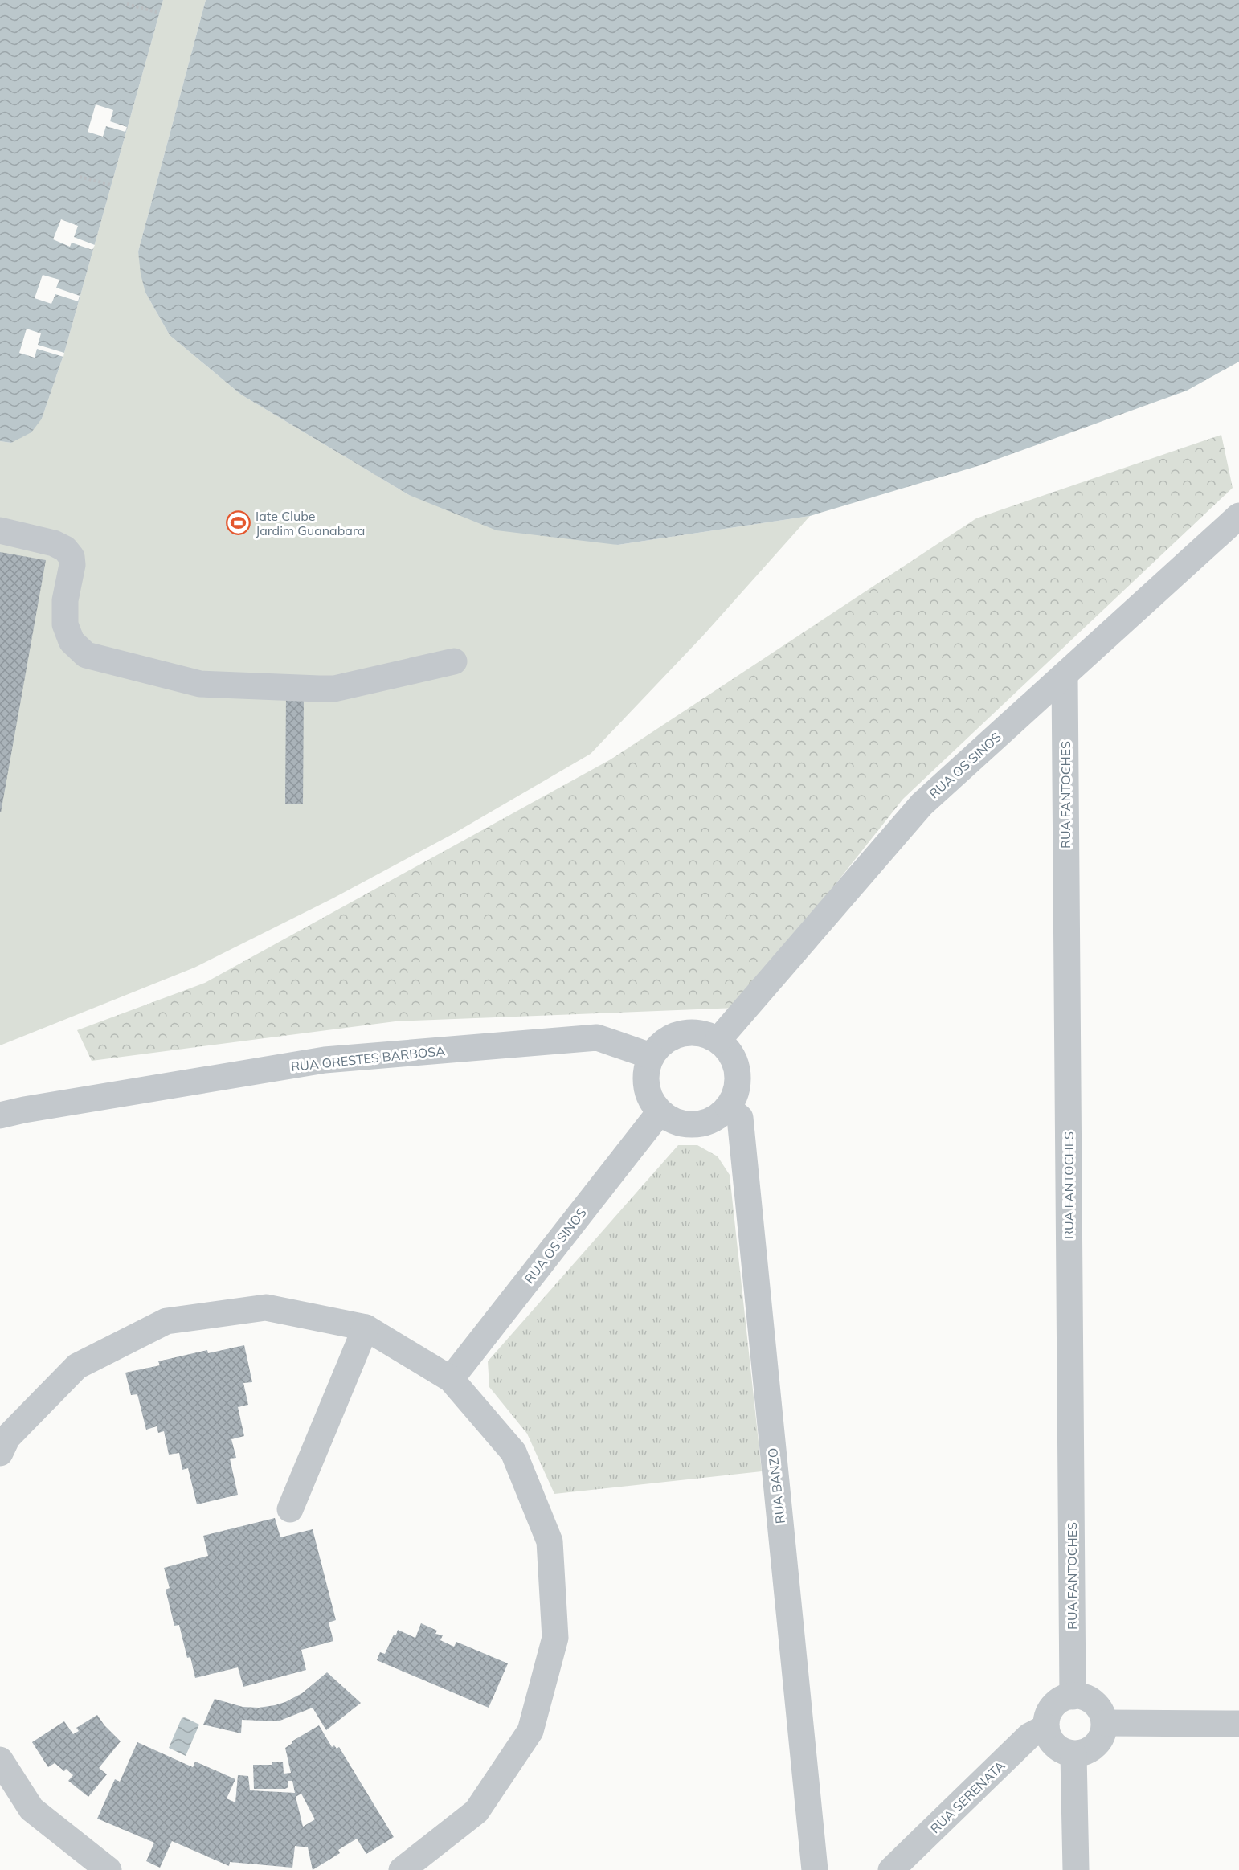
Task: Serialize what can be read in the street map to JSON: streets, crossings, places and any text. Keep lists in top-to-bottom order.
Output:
{
  "streets": {
    "street": [
      "RUA OS SINOS",
      "RUA FANTOCHES",
      "RUA ORESTES BARBOSA",
      "RUA BANZO",
      "RUA SERENATA"
    ]
  },
  "crossings": [
    ["RUA OS SINOS", "RUA FANTOCHES"],
    ["RUA OS SINOS", "RUA ORESTES BARBOSA"],
    ["RUA OS SINOS", "RUA BANZO"],
    ["RUA FANTOCHES", "RUA SERENATA"],
    ["RUA ORESTES BARBOSA", "RUA BANZO"]
  ],
  "places": {
    "sports": ["Iate Clube Jardim Guanabara"]
  }
}
